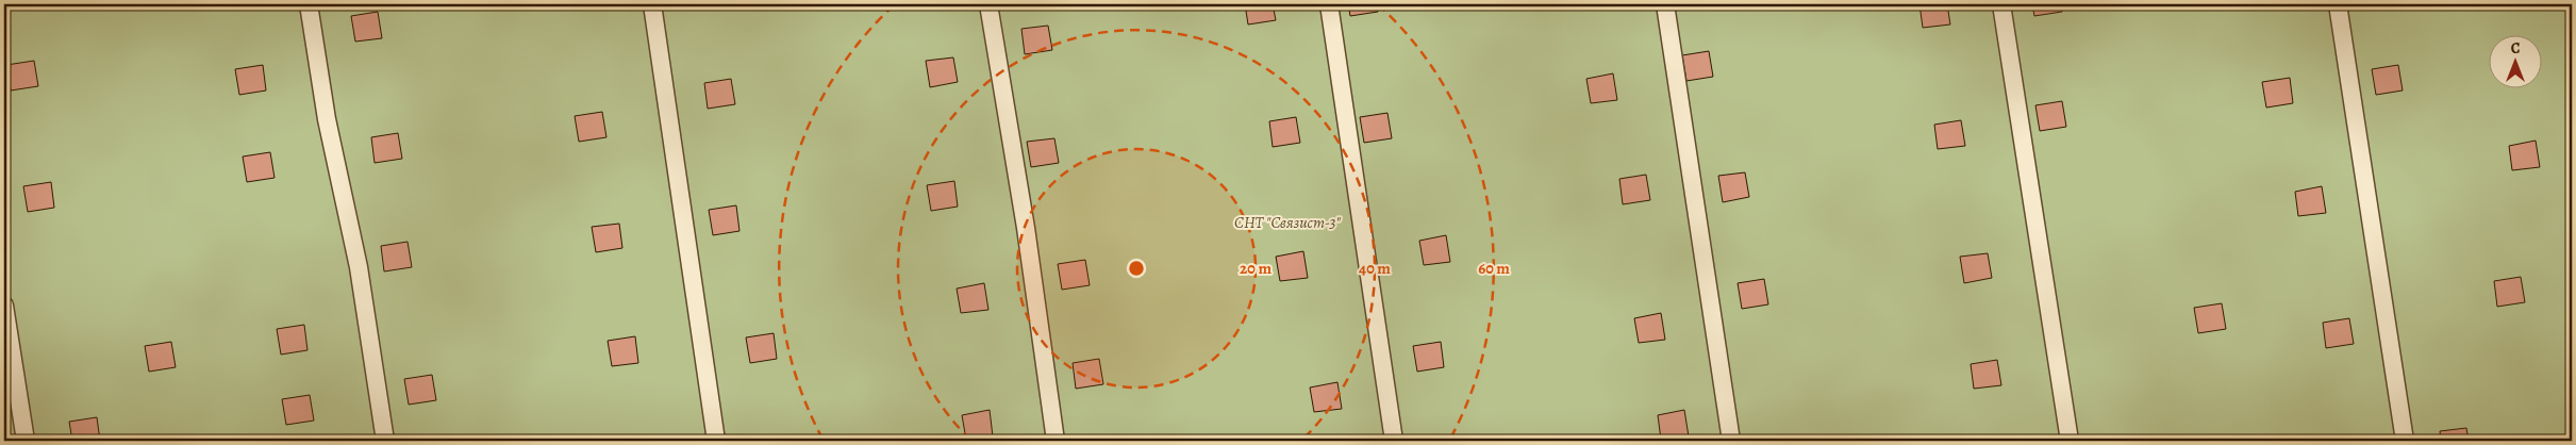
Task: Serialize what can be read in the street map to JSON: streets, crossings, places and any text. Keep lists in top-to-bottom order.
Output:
{
  "parks": ["СНТ \"Связист-3\""],
  "north": "top",
  "rings": ["20 m", "40 m", "60 m"]
}
